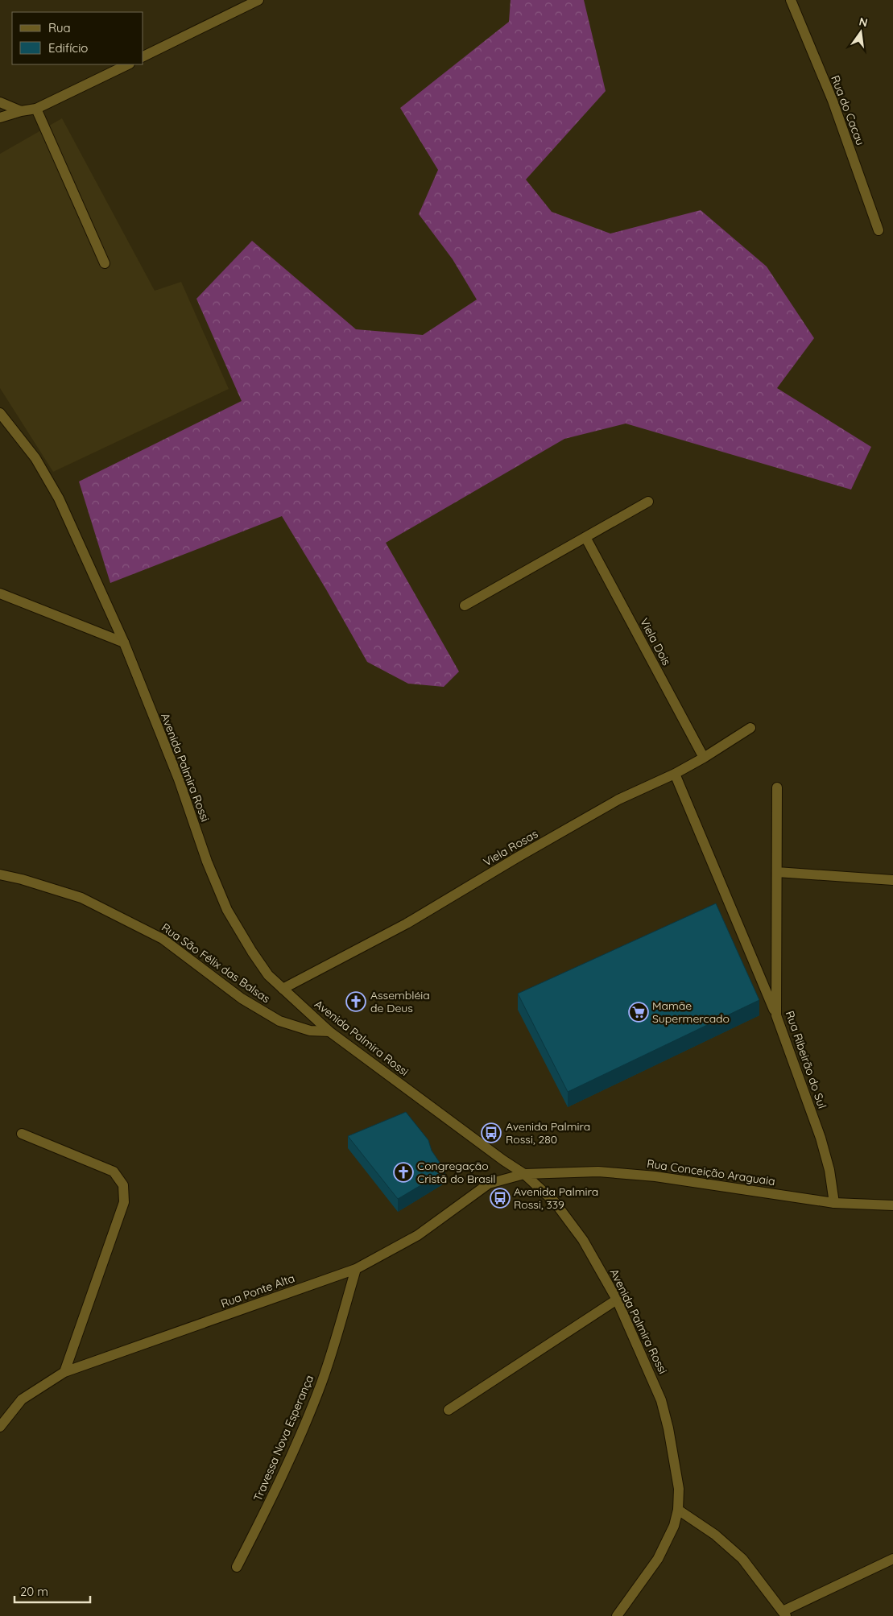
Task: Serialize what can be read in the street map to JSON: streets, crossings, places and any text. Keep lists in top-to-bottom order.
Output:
{
  "streets": {
    "street": [
      "Rua do Cacau",
      "Viela Dois",
      "Avenida Palmira Rossi",
      "Viela Rosas",
      "Rua São Félix das Balsas",
      "Rua Ribeirão do Sul",
      "Rua Conceição Araguaia",
      "Rua Ponte Alta",
      "Travessa Nova Esperança"
    ]
  },
  "crossings": [
    ["Viela Dois", "Viela Rosas"],
    ["Avenida Palmira Rossi", "Viela Rosas"],
    ["Avenida Palmira Rossi", "Rua São Félix das Balsas"],
    ["Avenida Palmira Rossi", "Rua Conceição Araguaia"],
    ["Avenida Palmira Rossi", "Rua Ponte Alta"],
    ["Rua Ribeirão do Sul", "Rua Conceição Araguaia"],
    ["Rua Conceição Araguaia", "Rua Ponte Alta"],
    ["Rua Ponte Alta", "Travessa Nova Esperança"]
  ],
  "places": {
    "church": ["Assembléia de Deus", "Congregação Cristã do Brasil"],
    "supermarket": ["Mamãe Supermercado"],
    "bus stop": ["Avenida Palmira Rossi, 280", "Avenida Palmira Rossi, 339"]
  },
  "legend": ["Rua", "Edifício"],
  "scale_bar": "20 m",
  "north": "top"
}
